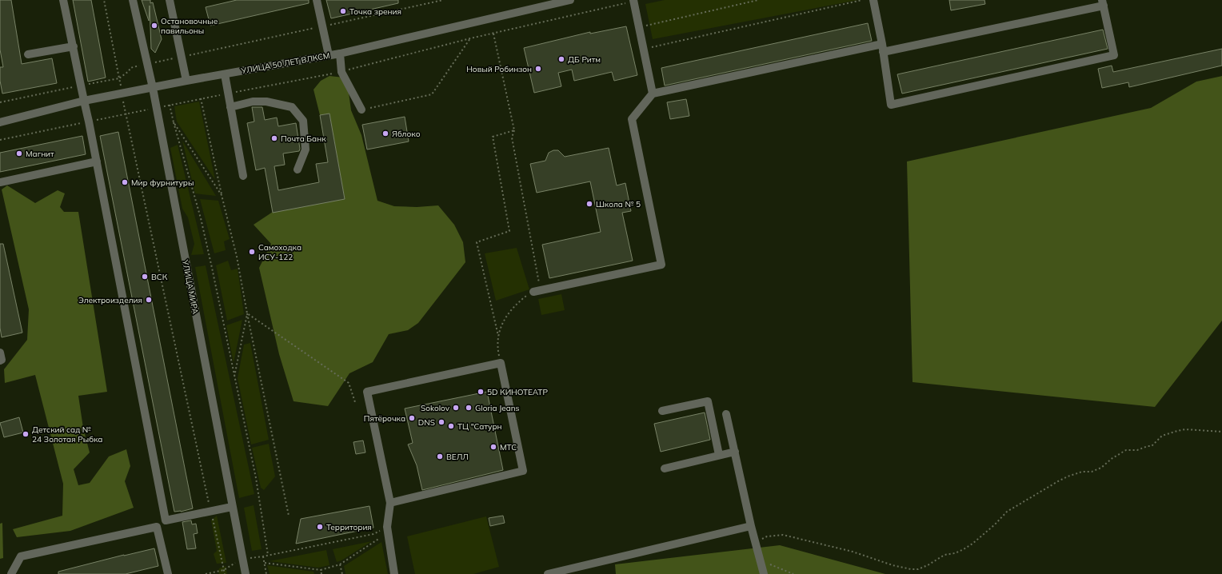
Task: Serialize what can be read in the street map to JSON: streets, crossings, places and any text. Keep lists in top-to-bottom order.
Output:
{
  "streets": {
    "street": ["УЛИЦА 50 ЛЕТ ВЛКСМ", "УЛИЦА МИРА"]
  },
  "crossings": [
    ["УЛИЦА 50 ЛЕТ ВЛКСМ", "УЛИЦА МИРА"]
  ],
  "places": [
    "Точка зрения",
    "Остановочные павильоны",
    "ДБ Ритм",
    "Новый Робинзон",
    "Яблоко",
    "Почта Банк",
    "Магнит",
    "Мир фурнитуры",
    "Школа № 5",
    "Самоходка ИСУ-122",
    "ВСК",
    "Электроизделия",
    "5D КИНОТЕАТР",
    "Sokolov",
    "Gloria Jeans",
    "Пятёрочка",
    "DNS",
    "ТЦ \"Сатурн",
    "Детский сад № 24 Золотая Рыбка",
    "МТС",
    "ВЕЛЛ",
    "Территория"
  ]
}
